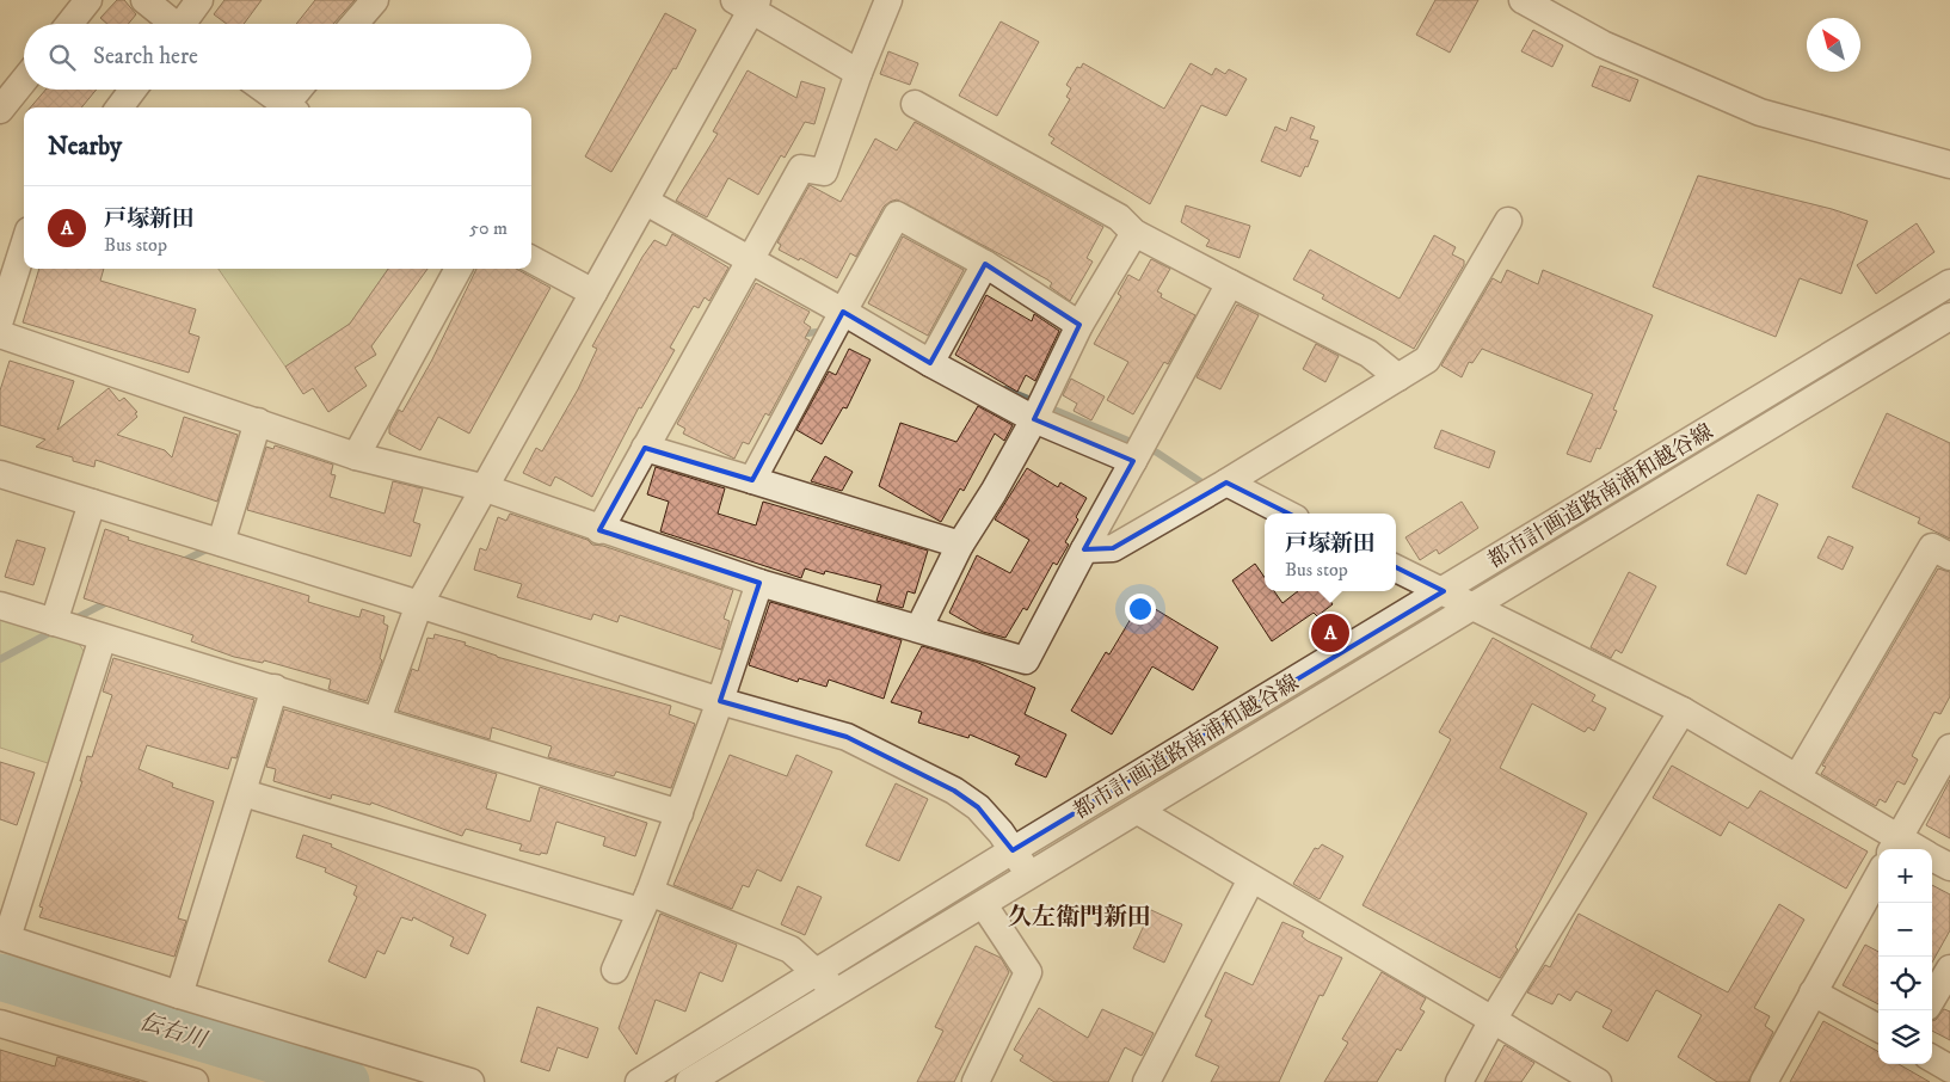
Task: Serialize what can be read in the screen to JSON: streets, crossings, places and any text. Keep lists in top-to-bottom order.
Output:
{
  "streets": {
    "street": ["都市計画道路南浦和越谷線"]
  },
  "districts": ["久左衛門新田"],
  "water": ["伝右川"],
  "north": "top left",
  "page": {
    "search": "Search here",
    "heading": "Nearby",
    "list": [
      {
        "mark": "A",
        "name": "戸塚新田",
        "note": "Bus stop",
        "value": "50 m"
      }
    ],
    "popup": ["戸塚新田", "Bus stop"],
    "pins": "A",
    "map_buttons": ["+", "−"]
  }
}
